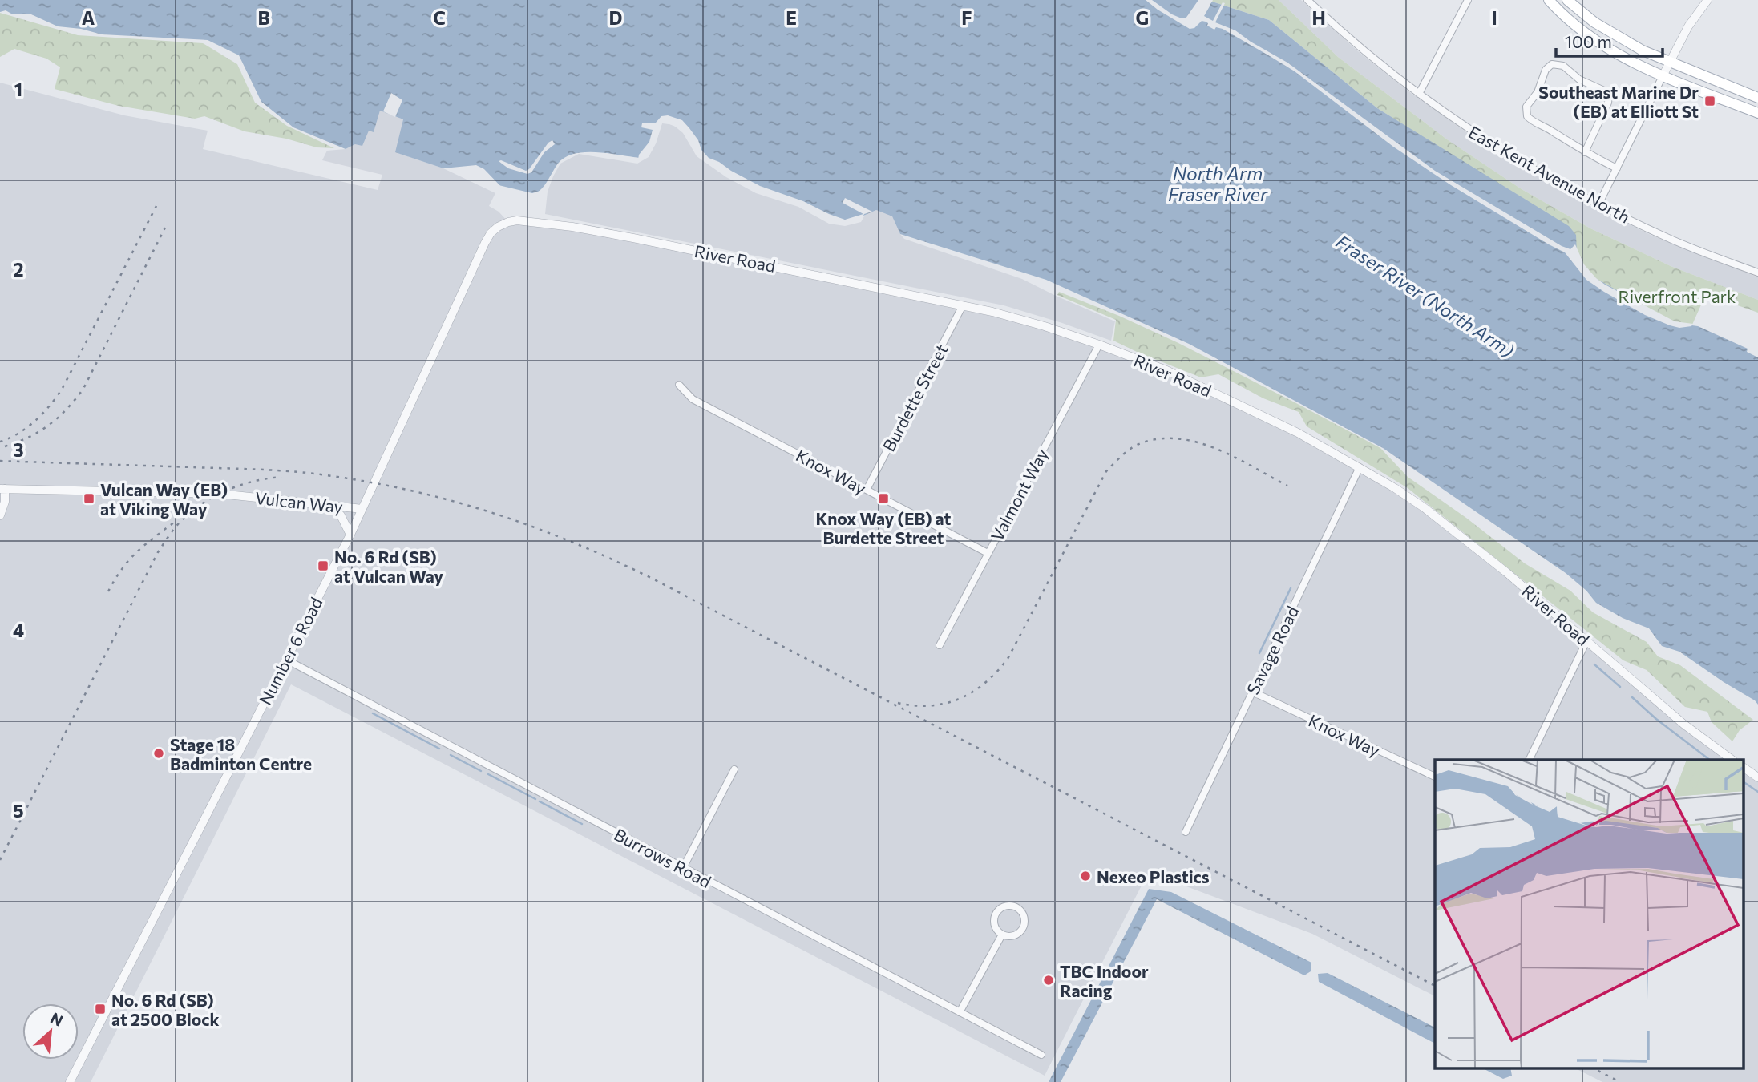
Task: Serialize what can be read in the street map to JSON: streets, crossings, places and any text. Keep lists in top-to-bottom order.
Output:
{
  "streets": {
    "street": [
      "East Kent Avenue North",
      "River Road",
      "Burdette Street",
      "Knox Way",
      "Valmont Way",
      "Vulcan Way",
      "Savage Road",
      "Number 6 Road",
      "Burrows Road"
    ]
  },
  "crossings": [
    ["River Road", "Burdette Street"],
    ["River Road", "Valmont Way"],
    ["River Road", "Savage Road"],
    ["River Road", "Number 6 Road"],
    ["Burdette Street", "Knox Way"],
    ["Knox Way", "Valmont Way"],
    ["Knox Way", "Savage Road"],
    ["Vulcan Way", "Number 6 Road"],
    ["Number 6 Road", "Burrows Road"]
  ],
  "water": ["North Arm Fraser River", "Fraser River (North Arm)"],
  "parks": ["Riverfront Park"],
  "places": {
    "transit": [
      "Southeast Marine Dr (EB) at Elliott St",
      "Vulcan Way (EB) at Viking Way",
      "Knox Way (EB) at Burdette Street",
      "No. 6 Rd (SB) at Vulcan Way",
      "No. 6 Rd (SB) at 2500 Block"
    ],
    "other": ["Stage 18 Badminton Centre", "Nexeo Plastics", "TBC Indoor Racing"]
  },
  "scale_bar": "100 m",
  "north": "top right",
  "grid": {
    "columns": [
      "A",
      "B",
      "C",
      "D",
      "E",
      "F",
      "G",
      "H",
      "I"
    ],
    "rows": [
      "1",
      "2",
      "3",
      "4",
      "5"
    ]
  }
}
